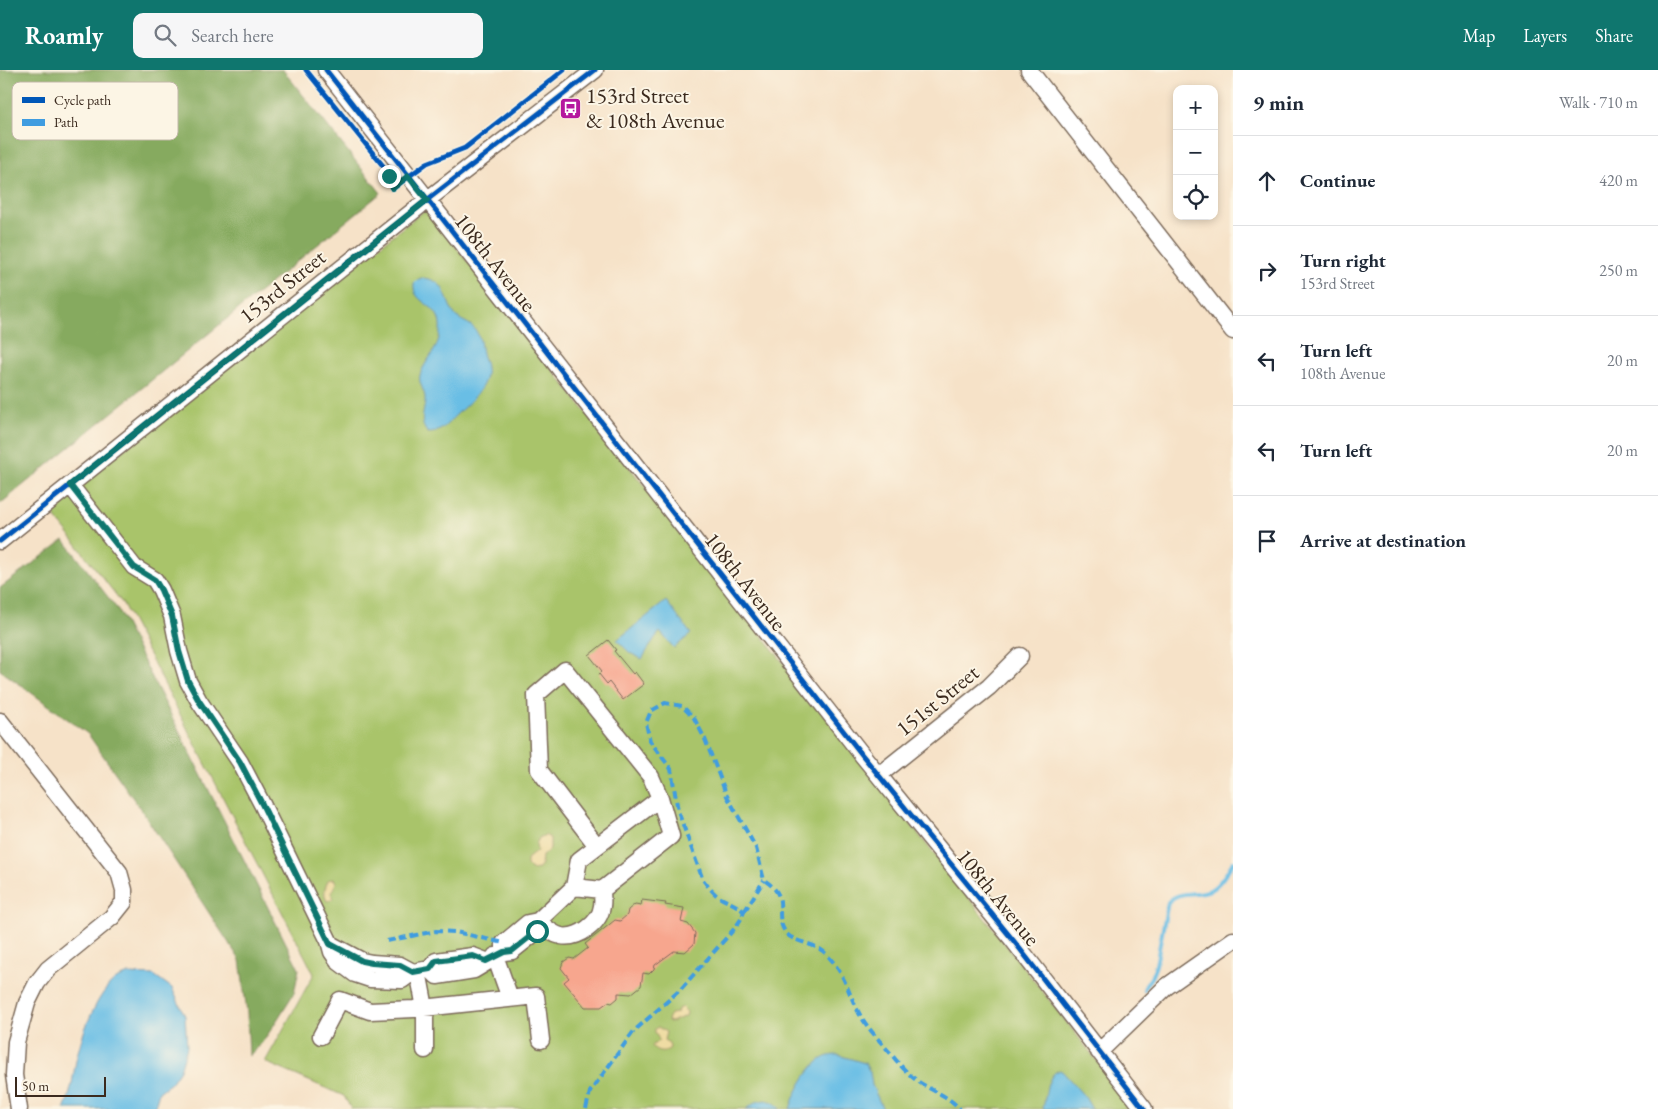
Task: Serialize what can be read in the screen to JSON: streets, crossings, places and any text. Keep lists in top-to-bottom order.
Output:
{
  "streets": {
    "street": ["108th Avenue", "153rd Street", "151st Street"]
  },
  "crossings": [
    ["108th Avenue", "153rd Street"],
    ["108th Avenue", "151st Street"]
  ],
  "places": {
    "bus stop": ["153rd Street & 108th Avenue"]
  },
  "legend": ["Cycle path", "Path"],
  "scale_bar": "50 m",
  "page": {
    "header": "Roamly",
    "search": "Search here",
    "nav": ["Map", "Layers", "Share"],
    "heading": ["9 min", "Walk · 710 m"],
    "map_buttons": ["+", "−"],
    "list": [
      ["Continue", "420 m"],
      ["Turn right", "153rd Street", "250 m"],
      ["Turn left", "108th Avenue", "20 m"],
      ["Turn left", "20 m"],
      "Arrive at destination"
    ],
    "scale": "50 m"
  }
}
